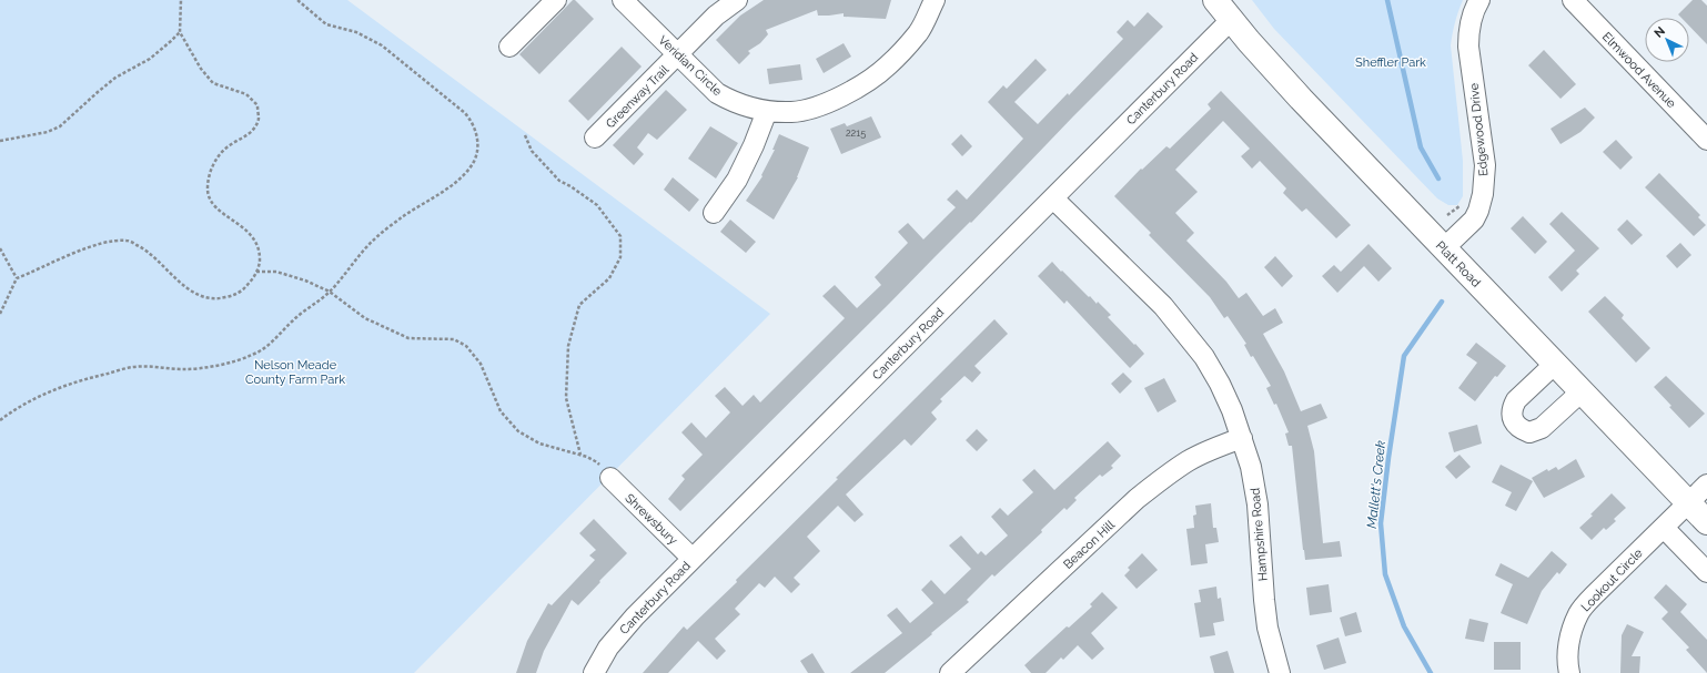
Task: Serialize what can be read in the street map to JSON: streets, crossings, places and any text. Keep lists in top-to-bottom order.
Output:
{
  "streets": {
    "main road": ["Platt Road"],
    "street": [
      "Veridian Circle",
      "Elmwood Avenue",
      "Canterbury Road",
      "Greenway Trail",
      "Edgewood Drive",
      "Shrewsbury",
      "Hampshire Road",
      "Beacon Hill",
      "Lookout Circle"
    ]
  },
  "crossings": [
    ["Veridian Circle", "Greenway Trail"],
    ["Canterbury Road", "Platt Road"],
    ["Canterbury Road", "Shrewsbury"],
    ["Canterbury Road", "Hampshire Road"],
    ["Edgewood Drive", "Platt Road"],
    ["Platt Road", "Lookout Circle"],
    ["Hampshire Road", "Beacon Hill"]
  ],
  "water": ["Mallett's Creek"],
  "parks": ["Sheffler Park", "Nelson Meade County Farm Park"],
  "house_numbers": ["2215"],
  "north": "top left"
}
